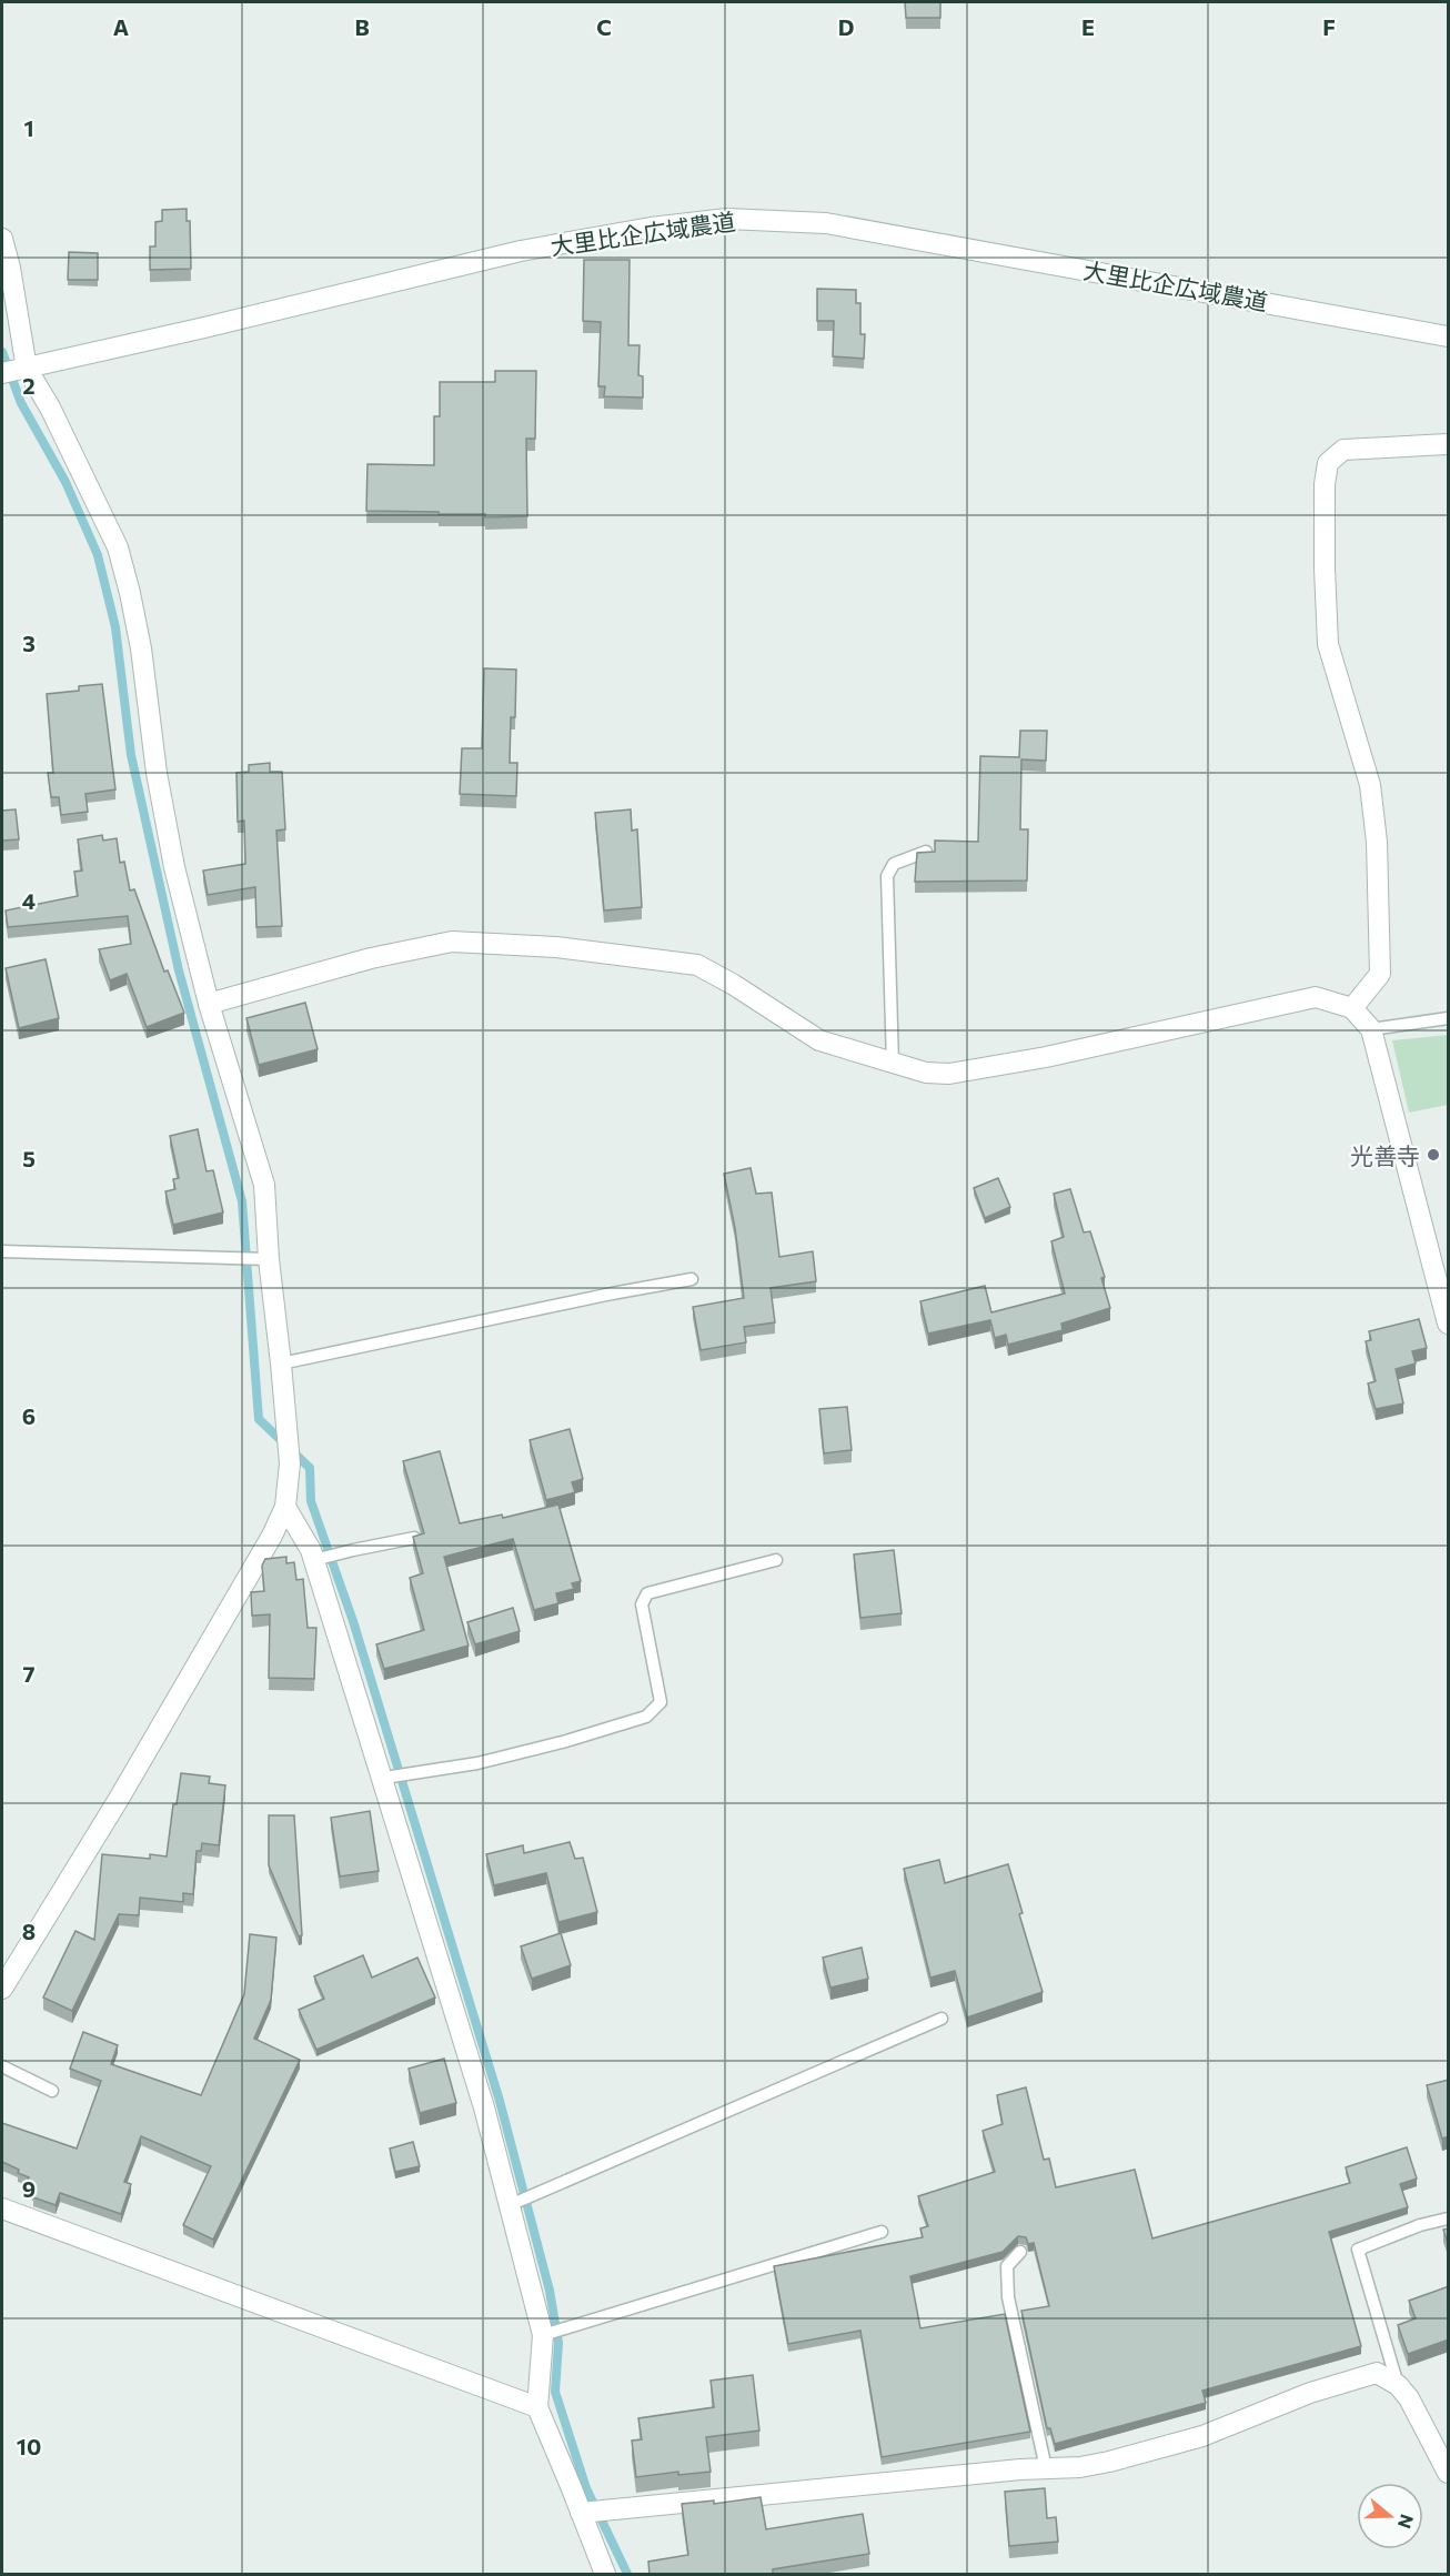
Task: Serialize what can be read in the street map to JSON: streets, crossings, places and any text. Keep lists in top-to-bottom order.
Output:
{
  "streets": {
    "street": ["大里比企広域農道"]
  },
  "places": ["光善寺"],
  "north": "right",
  "grid": {
    "columns": [
      "A",
      "B",
      "C",
      "D",
      "E",
      "F"
    ],
    "rows": [
      "1",
      "2",
      "3",
      "4",
      "5",
      "6",
      "7",
      "8",
      "9",
      "10"
    ]
  }
}
